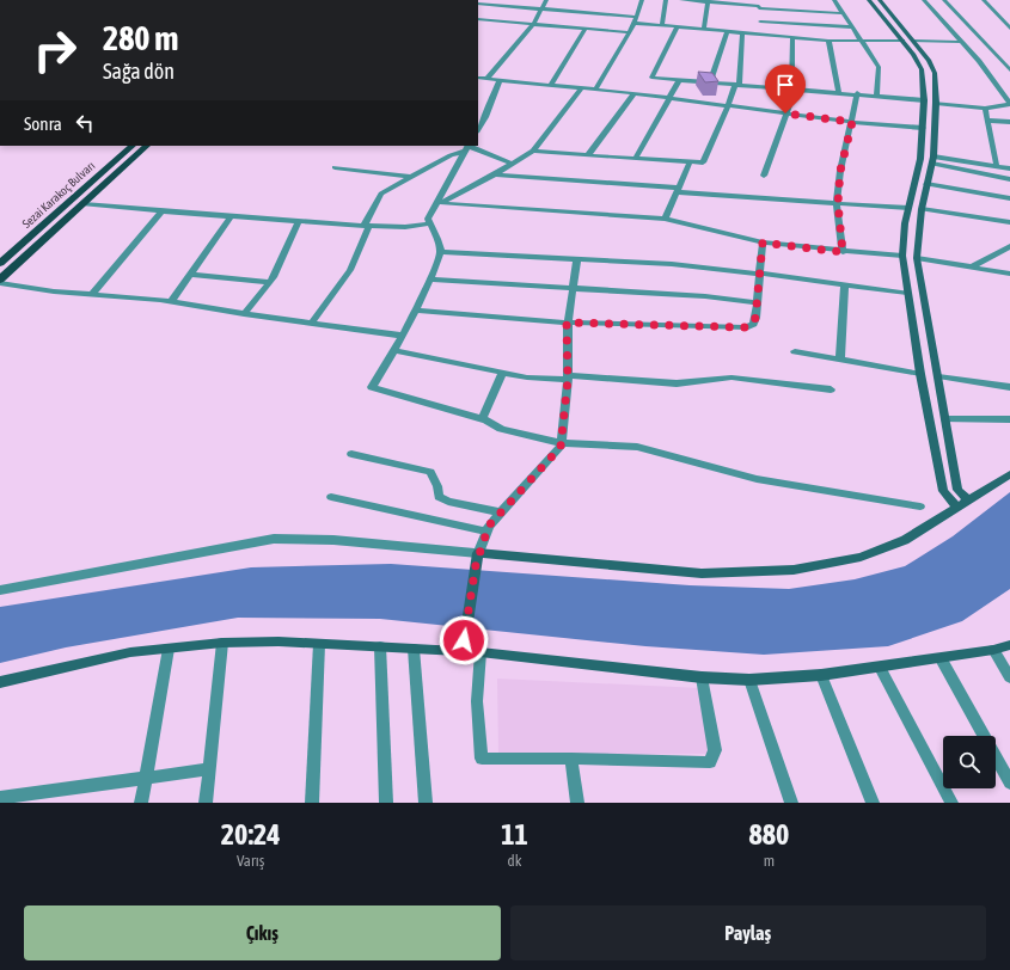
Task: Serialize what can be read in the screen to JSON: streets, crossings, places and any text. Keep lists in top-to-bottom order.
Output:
{
  "streets": {
    "main road": ["Sezai Karakoç Bulvarı"]
  },
  "page": {
    "turn": ["280 m", "Sağa dön"],
    "then": "Sonra",
    "eta": [
      "20:24",
      "Varış",
      "11",
      "dk",
      "880",
      "m"
    ],
    "buttons": ["Çıkış", "Paylaş"]
  }
}
